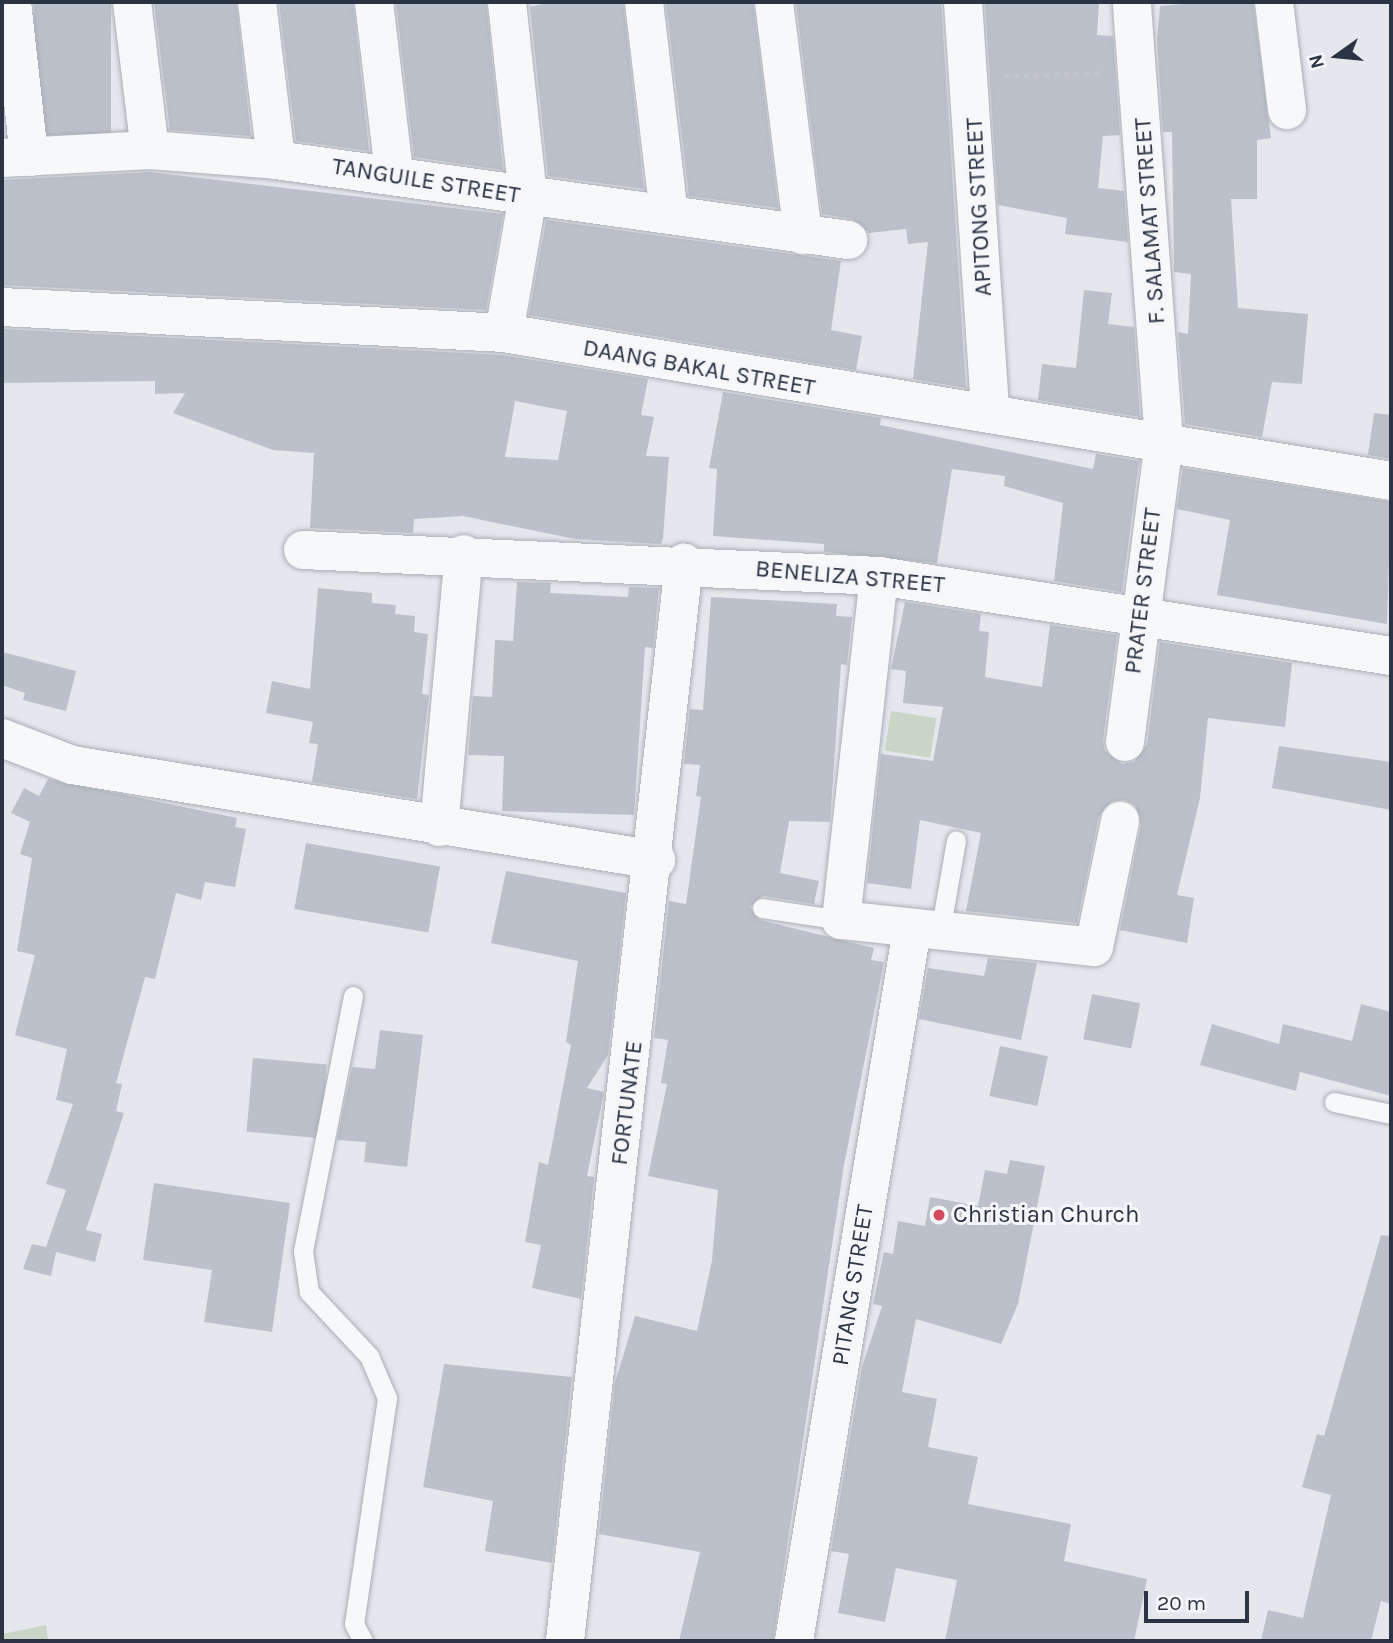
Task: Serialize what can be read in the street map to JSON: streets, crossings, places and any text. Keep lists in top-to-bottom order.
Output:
{
  "streets": {
    "street": [
      "TANGUILE STREET",
      "APITONG STREET",
      "F. SALAMAT STREET",
      "DAANG BAKAL STREET",
      "BENELIZA STREET",
      "PRATER STREET",
      "FORTUNATE",
      "PITANG STREET"
    ]
  },
  "crossings": [
    ["APITONG STREET", "DAANG BAKAL STREET"],
    ["F. SALAMAT STREET", "DAANG BAKAL STREET"],
    ["F. SALAMAT STREET", "PRATER STREET"],
    ["DAANG BAKAL STREET", "PRATER STREET"],
    ["BENELIZA STREET", "PRATER STREET"],
    ["BENELIZA STREET", "FORTUNATE"]
  ],
  "places": ["Christian Church"],
  "scale_bar": "20 m",
  "north": "left"
}
